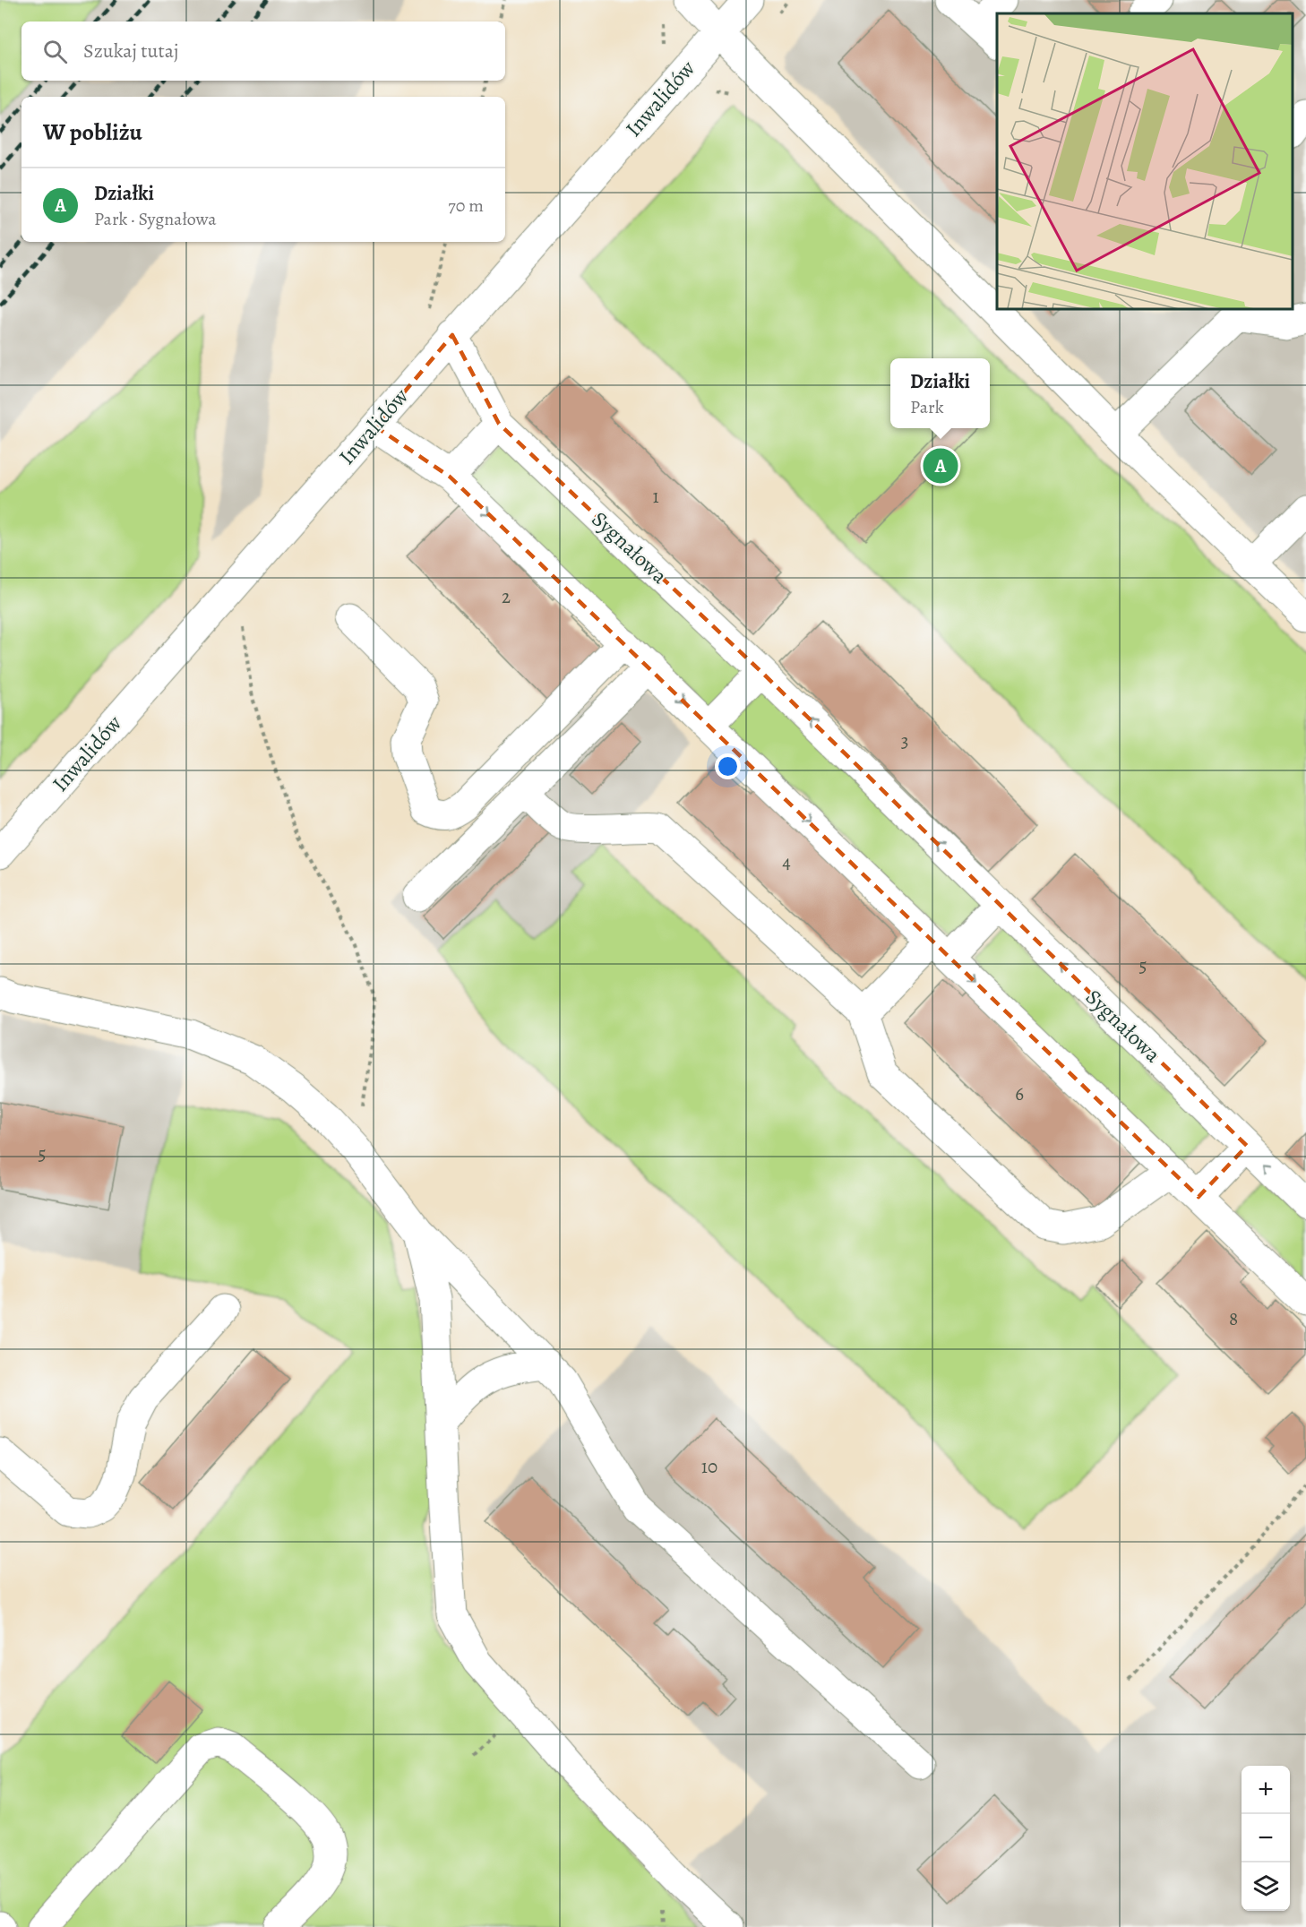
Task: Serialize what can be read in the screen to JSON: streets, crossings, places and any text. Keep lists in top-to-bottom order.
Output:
{
  "streets": {
    "street": ["Inwalidów", "Sygnałowa"]
  },
  "crossings": [
    ["Inwalidów", "Sygnałowa"]
  ],
  "house_numbers": [
    "1",
    "2",
    "3",
    "4",
    "5",
    "6",
    "5",
    "8",
    "10"
  ],
  "page": {
    "search": "Szukaj tutaj",
    "heading": "W pobliżu",
    "list": [
      {
        "mark": "A",
        "name": "Działki",
        "note": "Park · Sygnałowa",
        "value": "70 m"
      }
    ],
    "popup": ["Działki", "Park"],
    "pins": "A",
    "map_buttons": ["+", "−"]
  }
}
